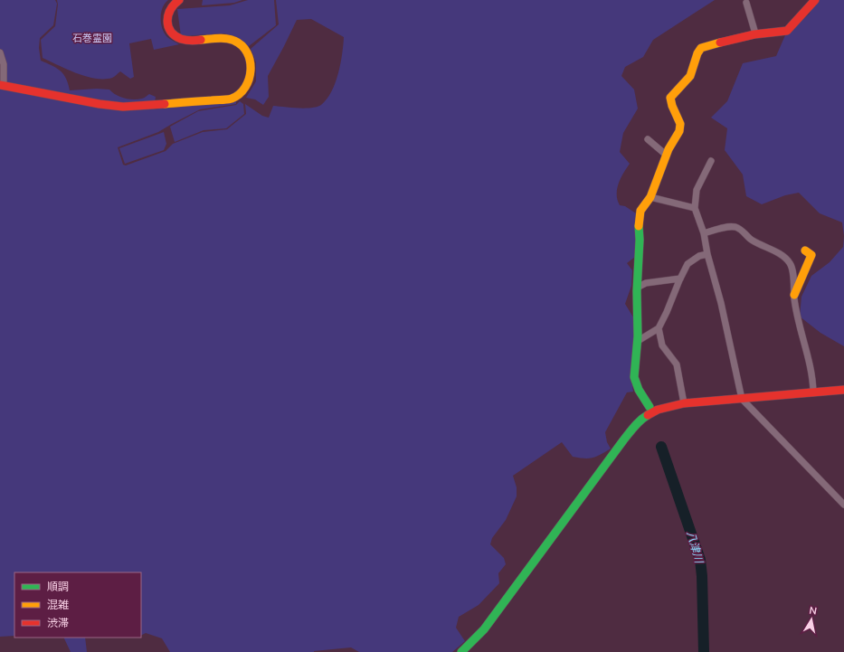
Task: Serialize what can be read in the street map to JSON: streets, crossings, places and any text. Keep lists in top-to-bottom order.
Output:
{
  "water": ["八津川"],
  "parks": ["石巻霊園"],
  "legend": ["順調", "混雑", "渋滞"],
  "north": "top"
}
